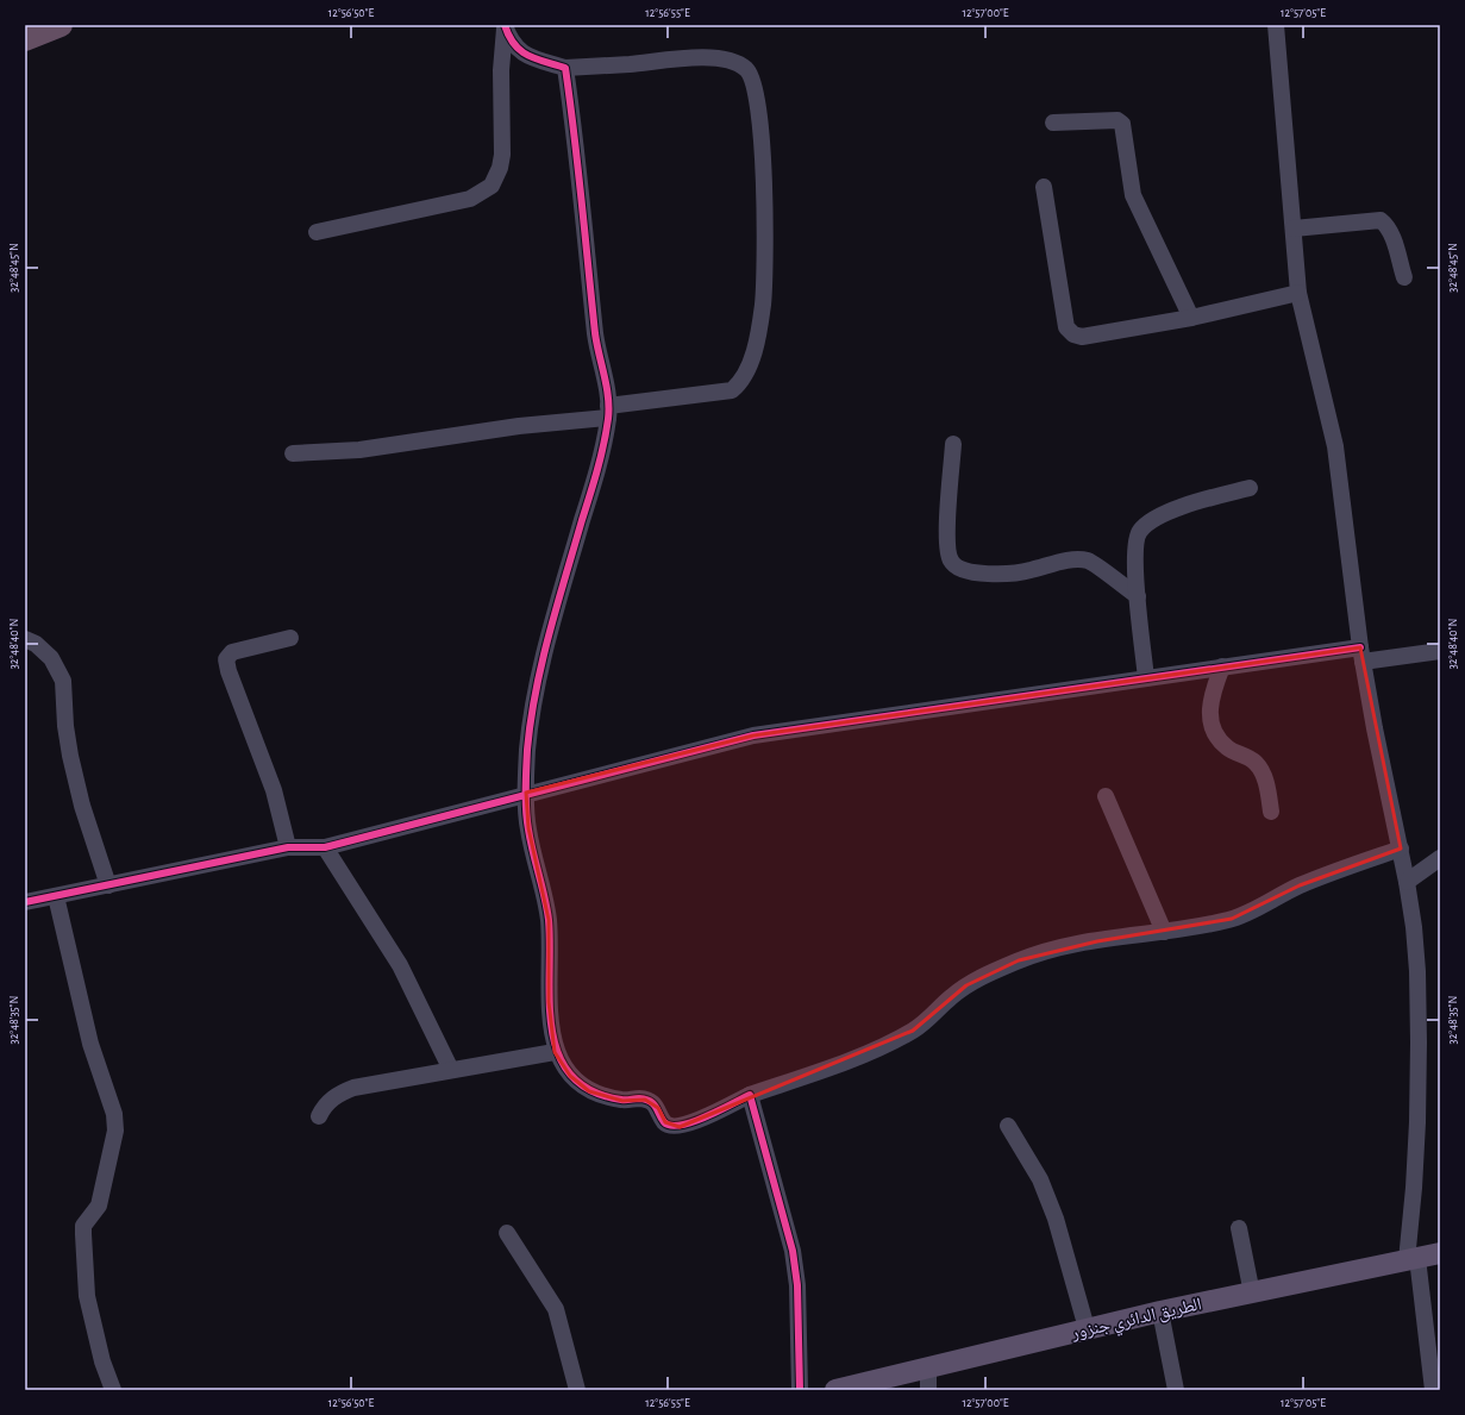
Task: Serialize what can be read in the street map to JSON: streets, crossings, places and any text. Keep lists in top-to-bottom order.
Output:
{
  "streets": {
    "main road": ["الطريق الدائري جنزور"]
  },
  "coordinates": [
    "12°56'50\"E",
    "12°56'55\"E",
    "12°57'00\"E",
    "12°57'05\"E",
    "32°48'45\"N",
    "32°48'40\"N",
    "32°48'35\"N"
  ]
}
